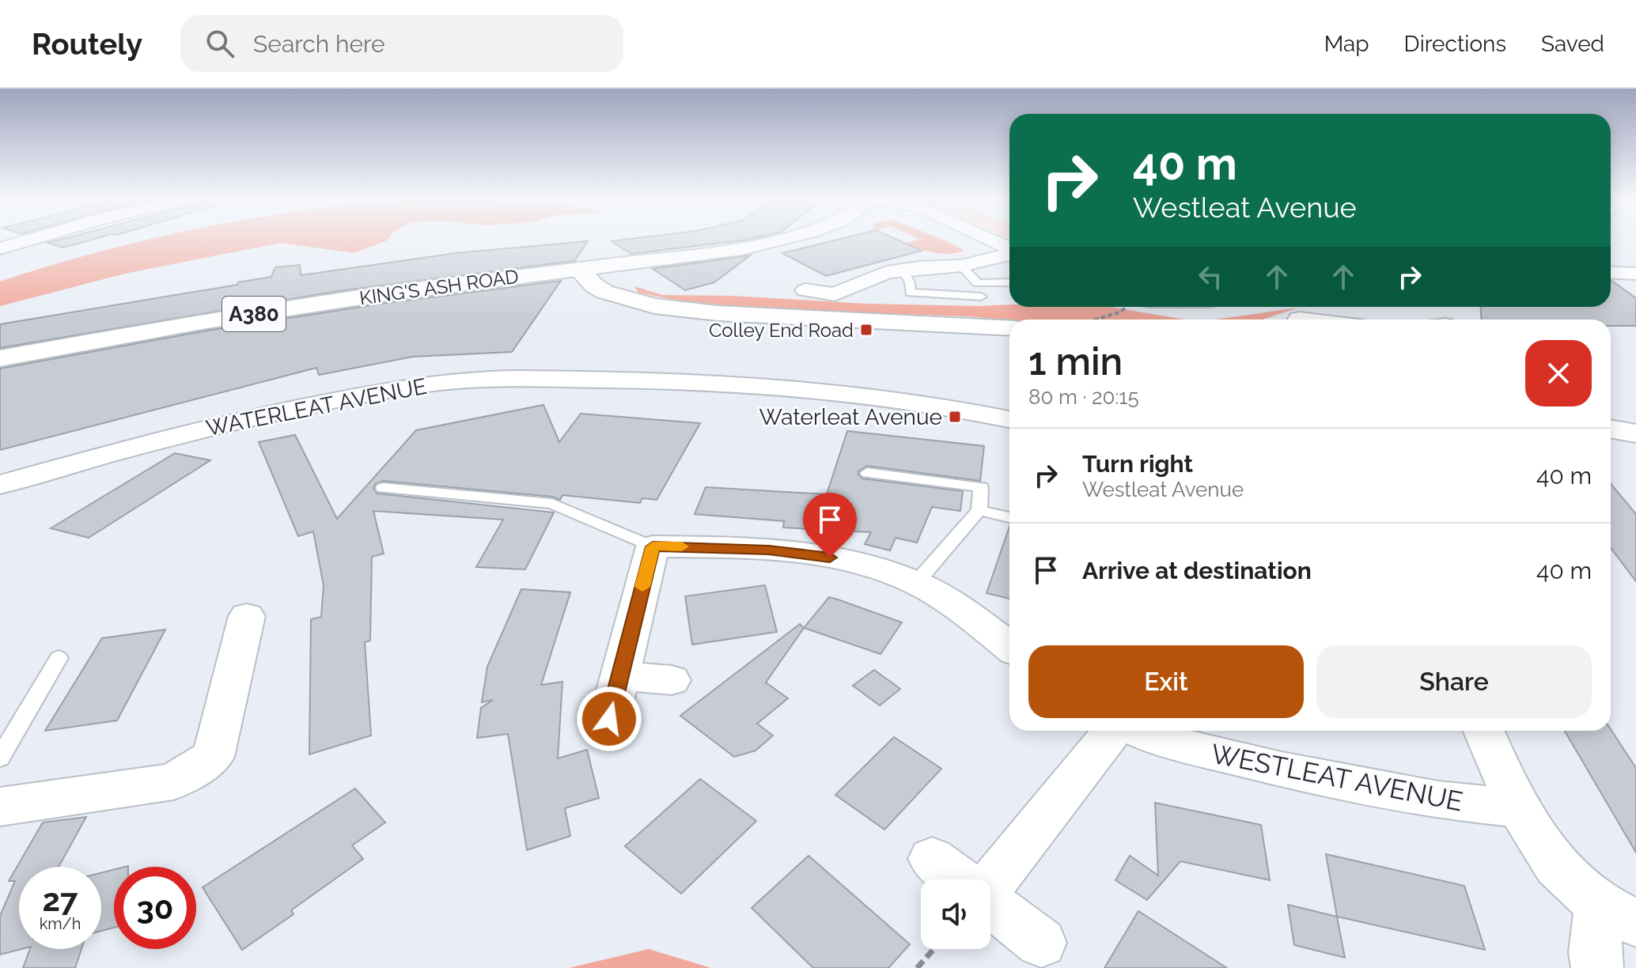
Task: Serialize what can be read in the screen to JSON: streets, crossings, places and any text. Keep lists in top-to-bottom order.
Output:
{
  "streets": {
    "main road": ["KING'S ASH ROAD", "A380"],
    "street": ["WATERLEAT AVENUE", "WESTLEAT AVENUE"]
  },
  "places": {
    "transit": ["Colley End Road", "Waterleat Avenue"]
  },
  "page": {
    "header": "Routely",
    "search": "Search here",
    "nav": ["Map", "Directions", "Saved"],
    "turn": ["40 m", "Westleat Avenue"],
    "heading": ["1 min", "80 m · 20:15"],
    "list": [
      {
        "name": "Turn right",
        "note": "Westleat Avenue",
        "value": "40 m"
      },
      {
        "name": "Arrive at destination",
        "value": "40 m"
      }
    ],
    "buttons": ["Exit", "Share"],
    "speed": "27 km/h",
    "limit": "30"
  }
}
